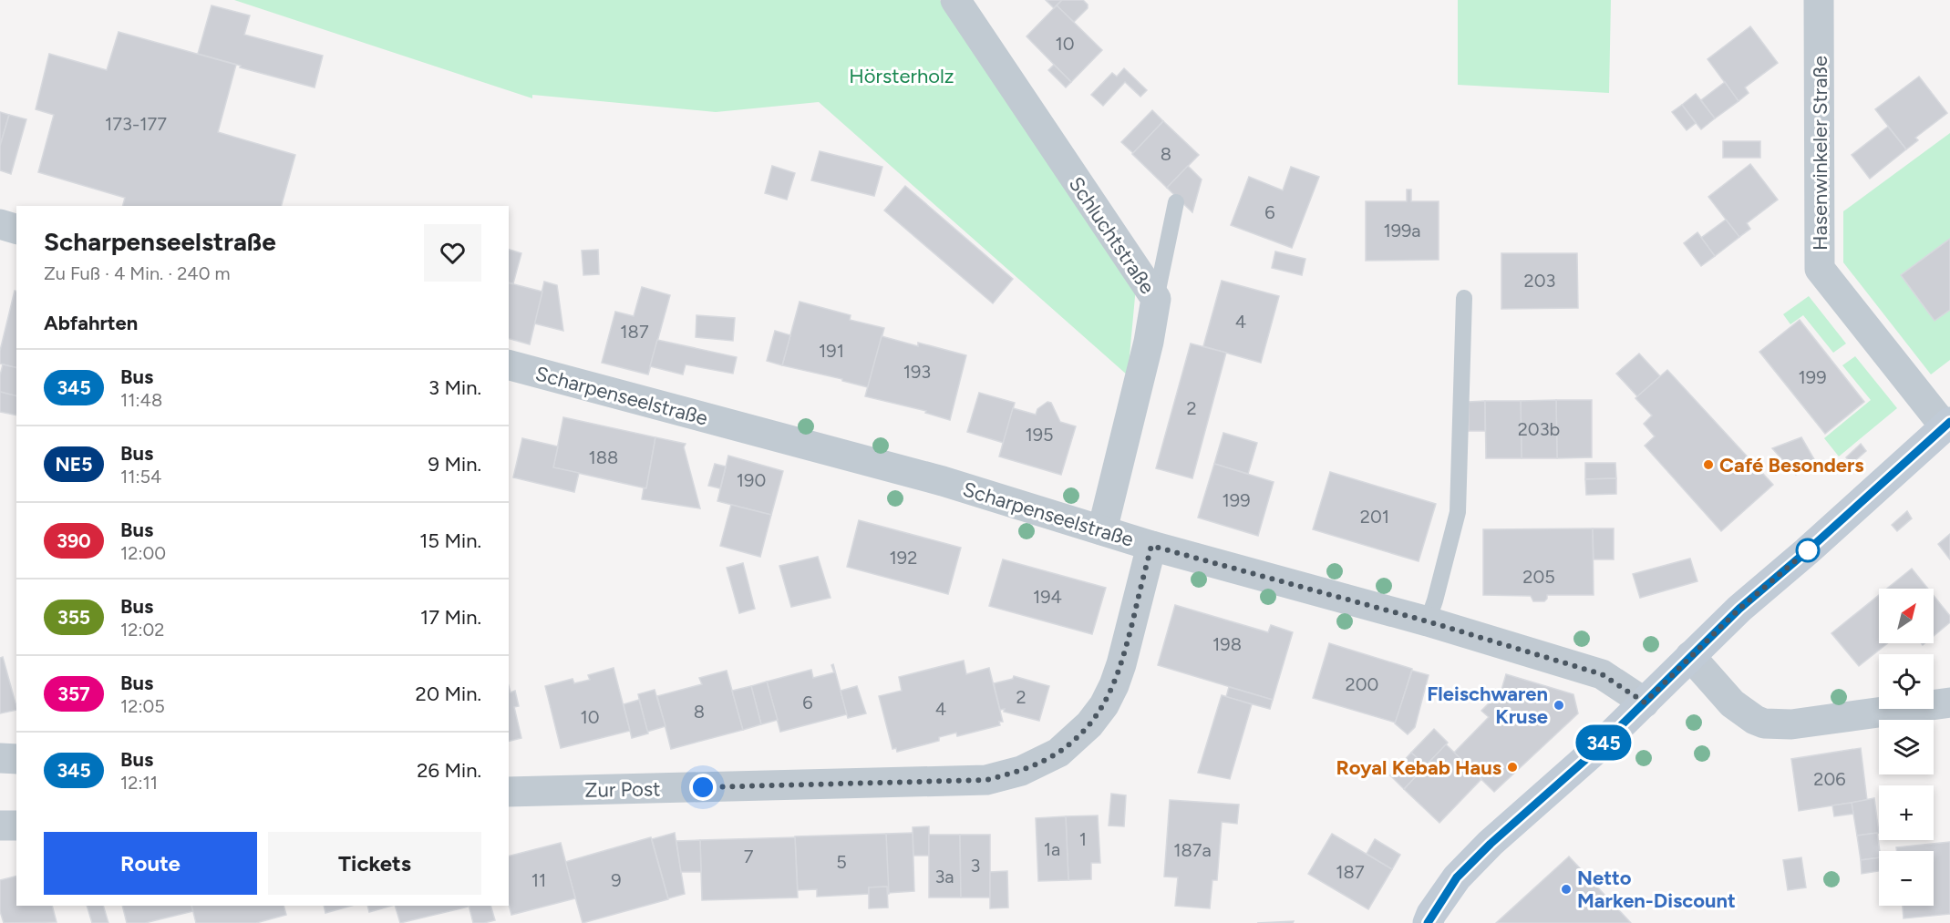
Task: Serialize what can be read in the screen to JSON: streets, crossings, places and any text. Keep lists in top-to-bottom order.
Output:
{
  "streets": {
    "street": [
      "Hasenwinkeler Straße",
      "Schluchtstraße",
      "Scharpenseelstraße",
      "Zur Post"
    ]
  },
  "crossings": [
    ["Hasenwinkeler Straße", "Scharpenseelstraße"],
    ["Schluchtstraße", "Scharpenseelstraße"],
    ["Scharpenseelstraße", "Zur Post"]
  ],
  "parks": ["Hörsterholz"],
  "places": [
    "Café Besonders",
    "Fleischwaren Kruse",
    "Royal Kebab Haus",
    "Netto Marken-Discount"
  ],
  "lines": ["bus line 345"],
  "house_numbers": [
    "10",
    "173-177",
    "8",
    "6",
    "199a",
    "203",
    "4",
    "187",
    "191",
    "193",
    "199",
    "2",
    "203b",
    "195",
    "188",
    "190",
    "199",
    "201",
    "192",
    "205",
    "194",
    "198",
    "200",
    "2",
    "6",
    "4",
    "8",
    "10",
    "206",
    "1",
    "1a",
    "187a",
    "7",
    "5",
    "3",
    "187",
    "3a",
    "11",
    "9"
  ],
  "north": "top right",
  "page": {
    "on_map": "345",
    "heading": [
      ["Scharpenseelstraße", "Zu Fuß · 4 Min. · 240 m"],
      "Abfahrten"
    ],
    "list": [
      {
        "mark": "345",
        "name": "Bus",
        "note": "11:48",
        "value": "3 Min."
      },
      {
        "mark": "NE5",
        "name": "Bus",
        "note": "11:54",
        "value": "9 Min."
      },
      {
        "mark": "390",
        "name": "Bus",
        "note": "12:00",
        "value": "15 Min."
      },
      {
        "mark": "355",
        "name": "Bus",
        "note": "12:02",
        "value": "17 Min."
      },
      {
        "mark": "357",
        "name": "Bus",
        "note": "12:05",
        "value": "20 Min."
      },
      {
        "mark": "345",
        "name": "Bus",
        "note": "12:11",
        "value": "26 Min."
      }
    ],
    "map_buttons": ["+", "−"],
    "buttons": ["Route", "Tickets"]
  }
}
